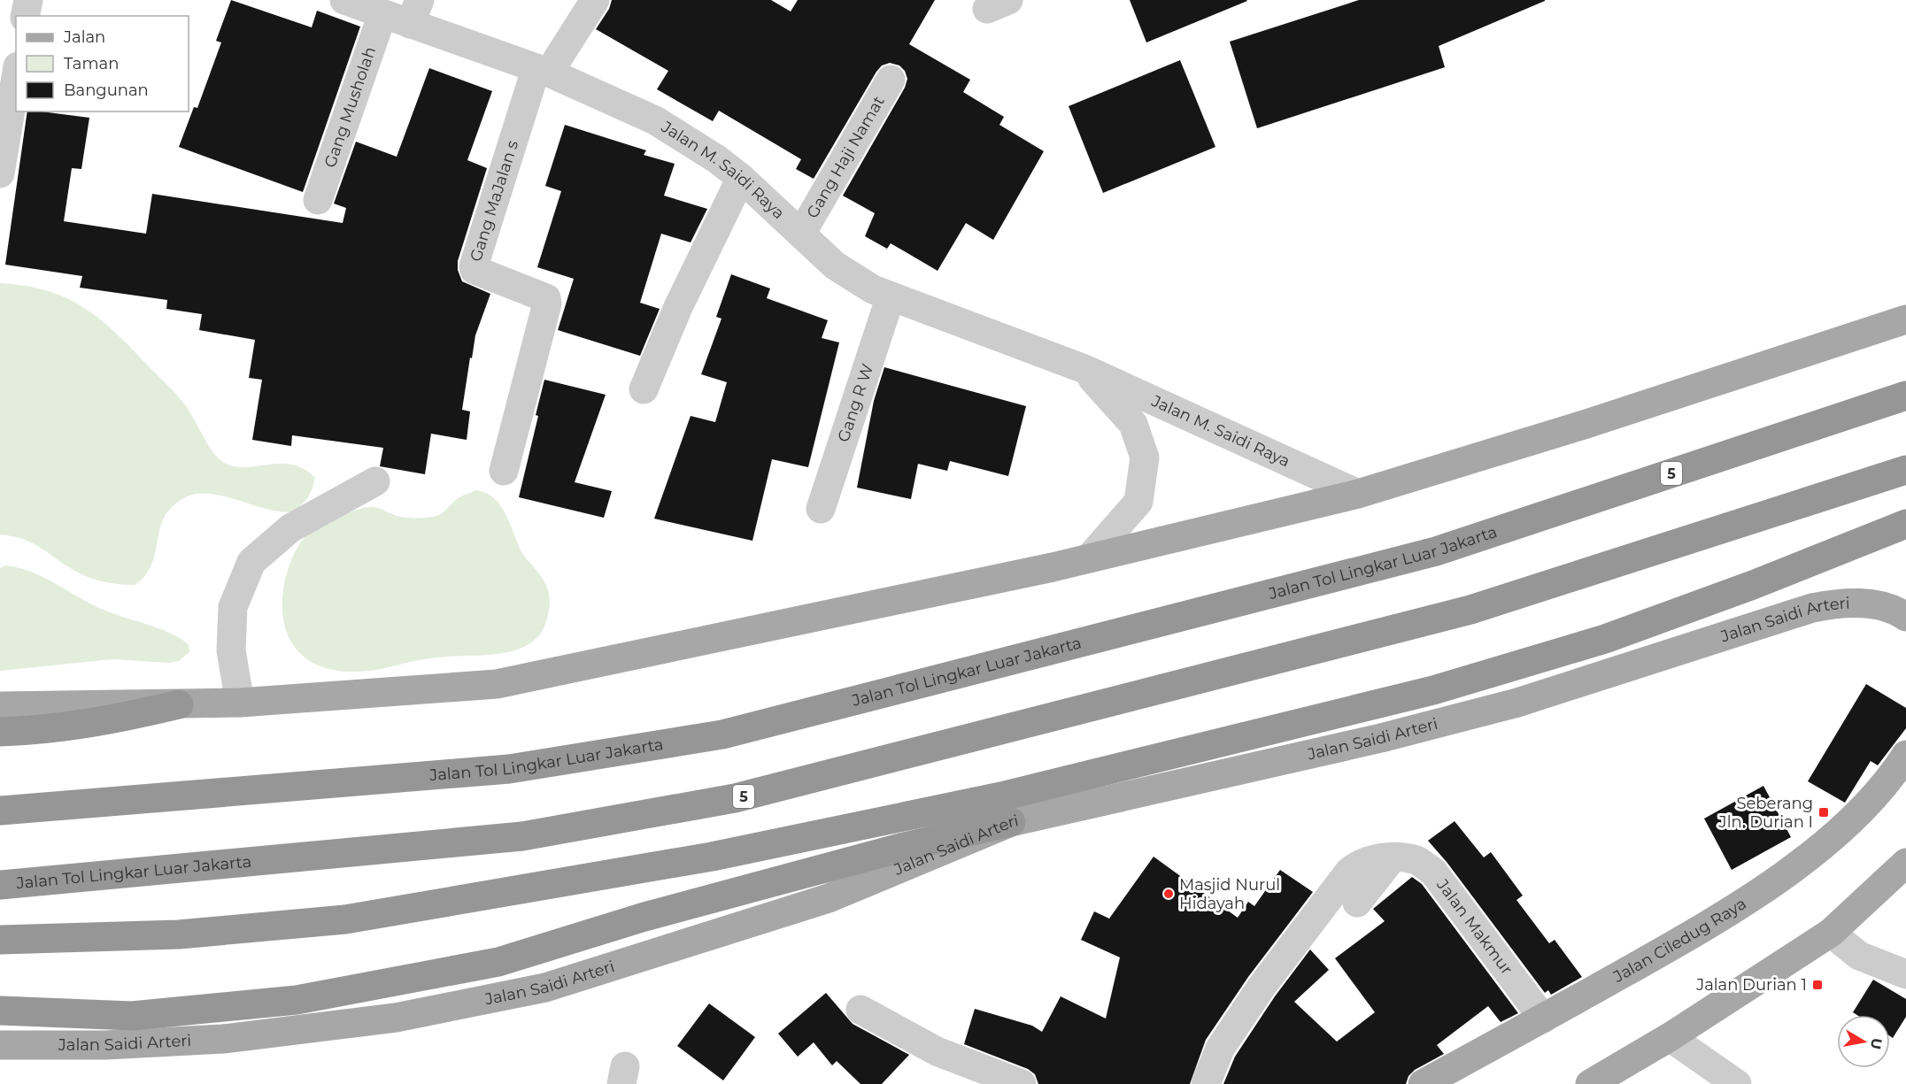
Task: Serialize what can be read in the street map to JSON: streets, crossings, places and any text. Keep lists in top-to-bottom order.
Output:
{
  "streets": {
    "highway": ["5", "Jalan Tol Lingkar Luar Jakarta"],
    "main road": ["Jalan Saidi Arteri", "Jalan Ciledug Raya"],
    "street": [
      "Gang Musholah",
      "Gang Haji Namat",
      "Jalan M. Saidi Raya",
      "Gang MaJalan s",
      "Gang R W",
      "Jalan Makmur"
    ]
  },
  "crossings": [
    ["Gang Musholah", "Jalan M. Saidi Raya"],
    ["Gang Haji Namat", "Jalan M. Saidi Raya"],
    ["Jalan M. Saidi Raya", "Gang MaJalan s"],
    ["Jalan M. Saidi Raya", "Gang R W"],
    ["Jalan Makmur", "Jalan Ciledug Raya"]
  ],
  "places": {
    "transit": ["Seberang Jln. Durian I", "Jalan Durian 1"],
    "other": ["Masjid Nurul Hidayah"]
  },
  "legend": ["Jalan", "Taman", "Bangunan"],
  "north": "right"
}
